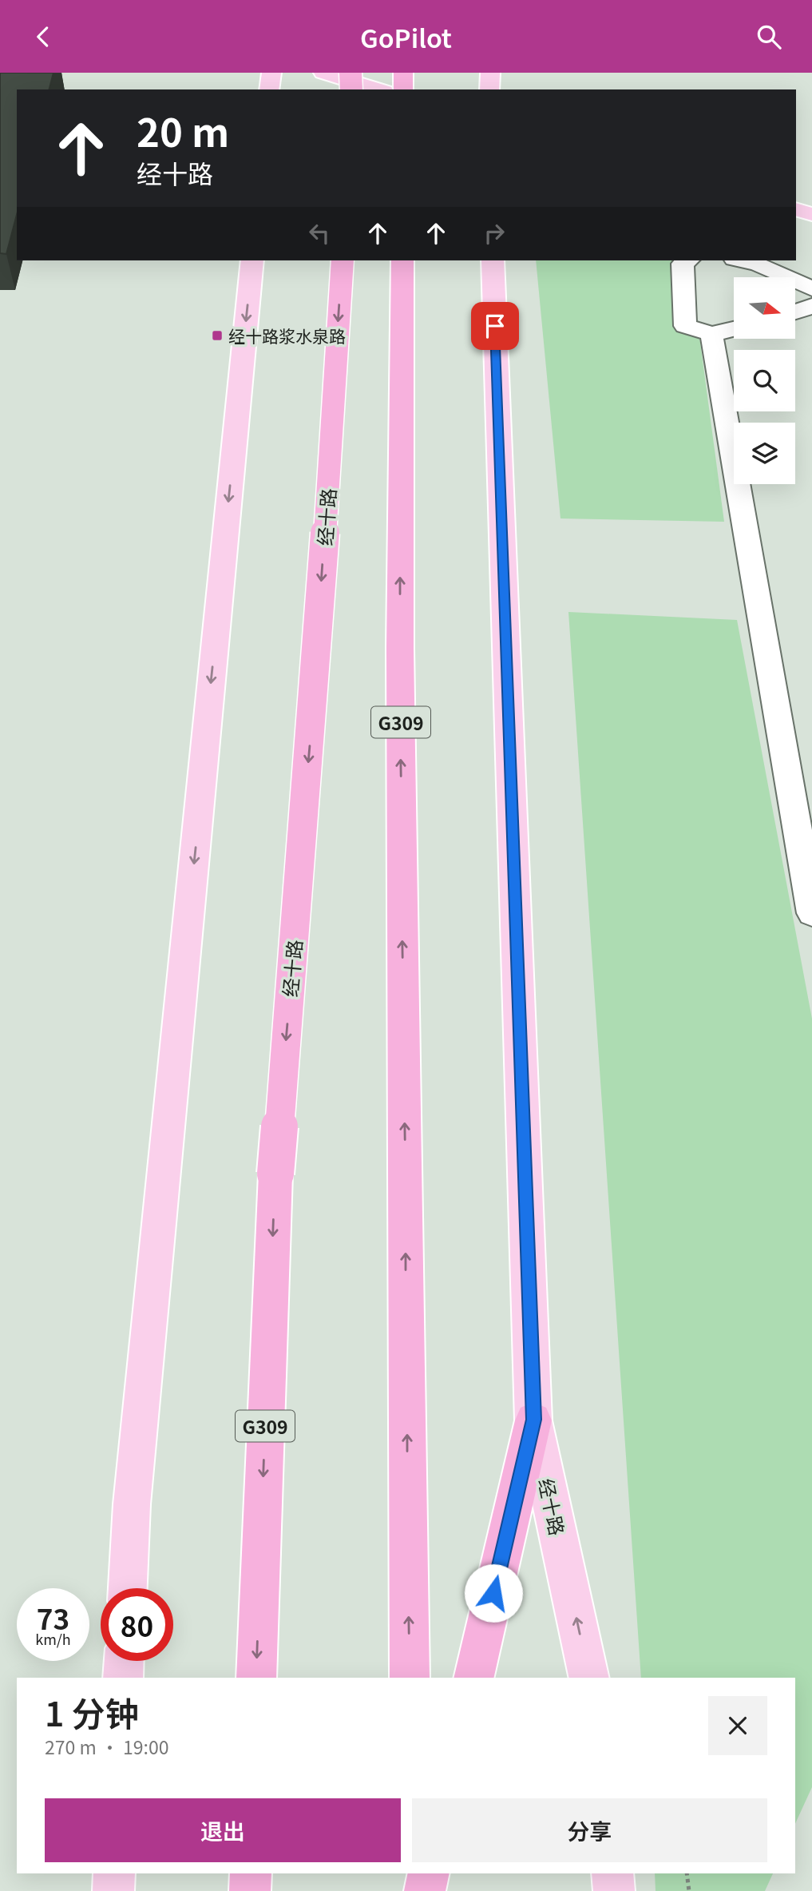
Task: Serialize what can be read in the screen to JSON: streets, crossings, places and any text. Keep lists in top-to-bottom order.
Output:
{
  "streets": {
    "highway": ["经十路", "G309"]
  },
  "places": {
    "transit": ["经十路浆水泉路"]
  },
  "north": "right",
  "page": {
    "header": "GoPilot",
    "turn": ["20 m", "经十路"],
    "speed": "73 km/h",
    "limit": "80",
    "heading": ["1 分钟", "270 m · 19:00"],
    "buttons": ["退出", "分享"]
  }
}
